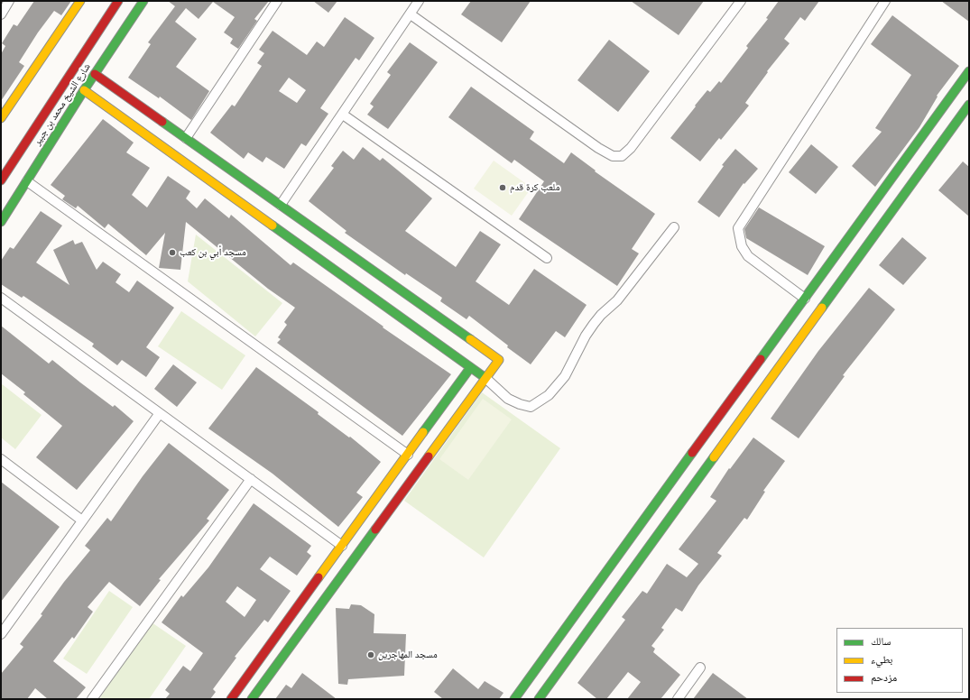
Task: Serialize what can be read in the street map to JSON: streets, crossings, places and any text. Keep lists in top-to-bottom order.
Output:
{
  "streets": {
    "street": ["شارع الشيخ محمد بن جبير"]
  },
  "places": ["ملعب كرة قدم", "مسجد أبي بن كعب", "مسجد المهاجرين"],
  "legend": ["سالك", "بطيء", "مزدحم"]
}
